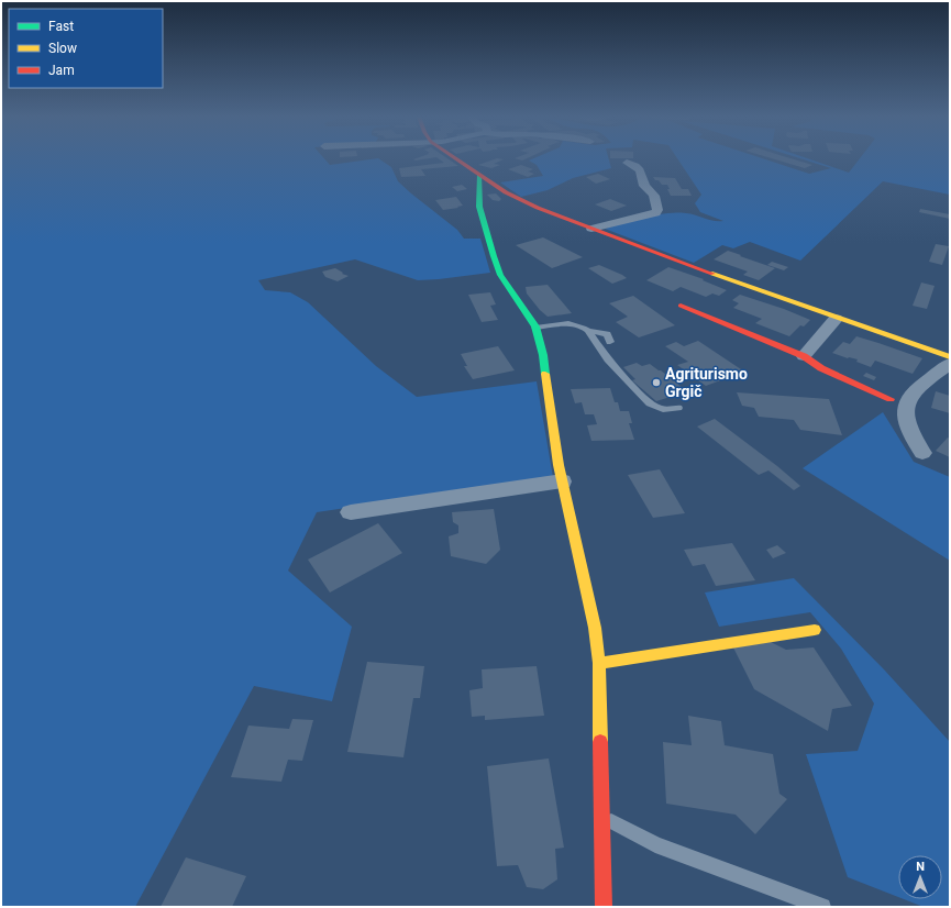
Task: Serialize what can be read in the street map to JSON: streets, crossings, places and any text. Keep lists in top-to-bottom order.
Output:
{
  "places": ["Agriturismo Grgič"],
  "legend": ["Fast", "Slow", "Jam"],
  "north": "top"
}
